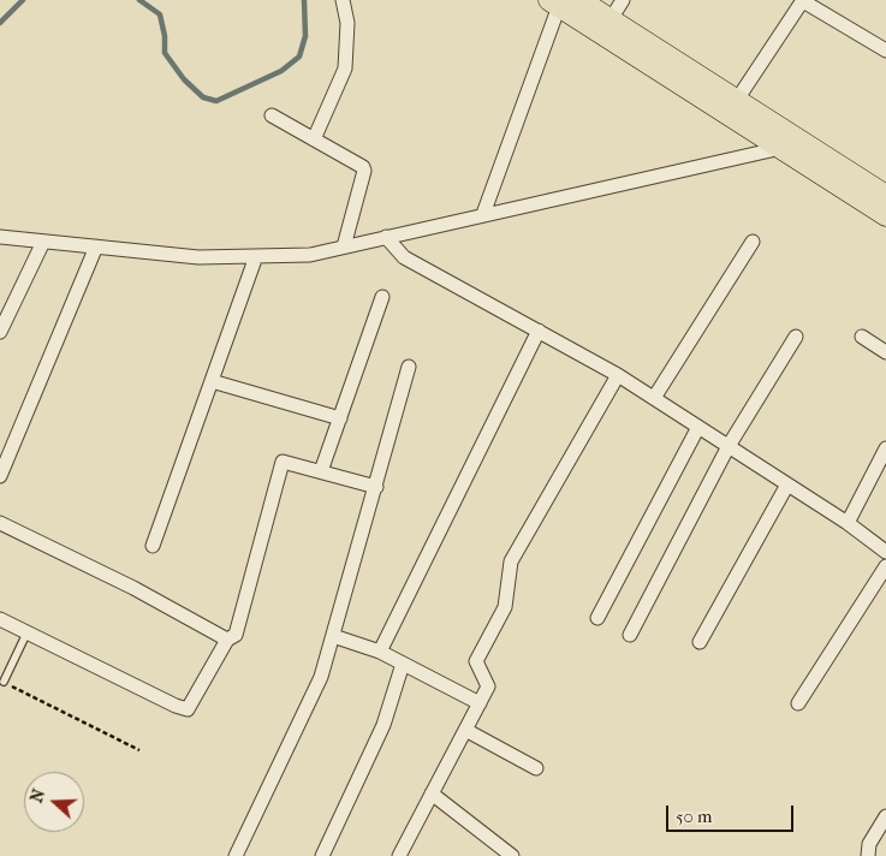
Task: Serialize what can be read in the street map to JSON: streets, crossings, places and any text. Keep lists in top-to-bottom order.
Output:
{
  "scale_bar": "50 m",
  "north": "left"
}
